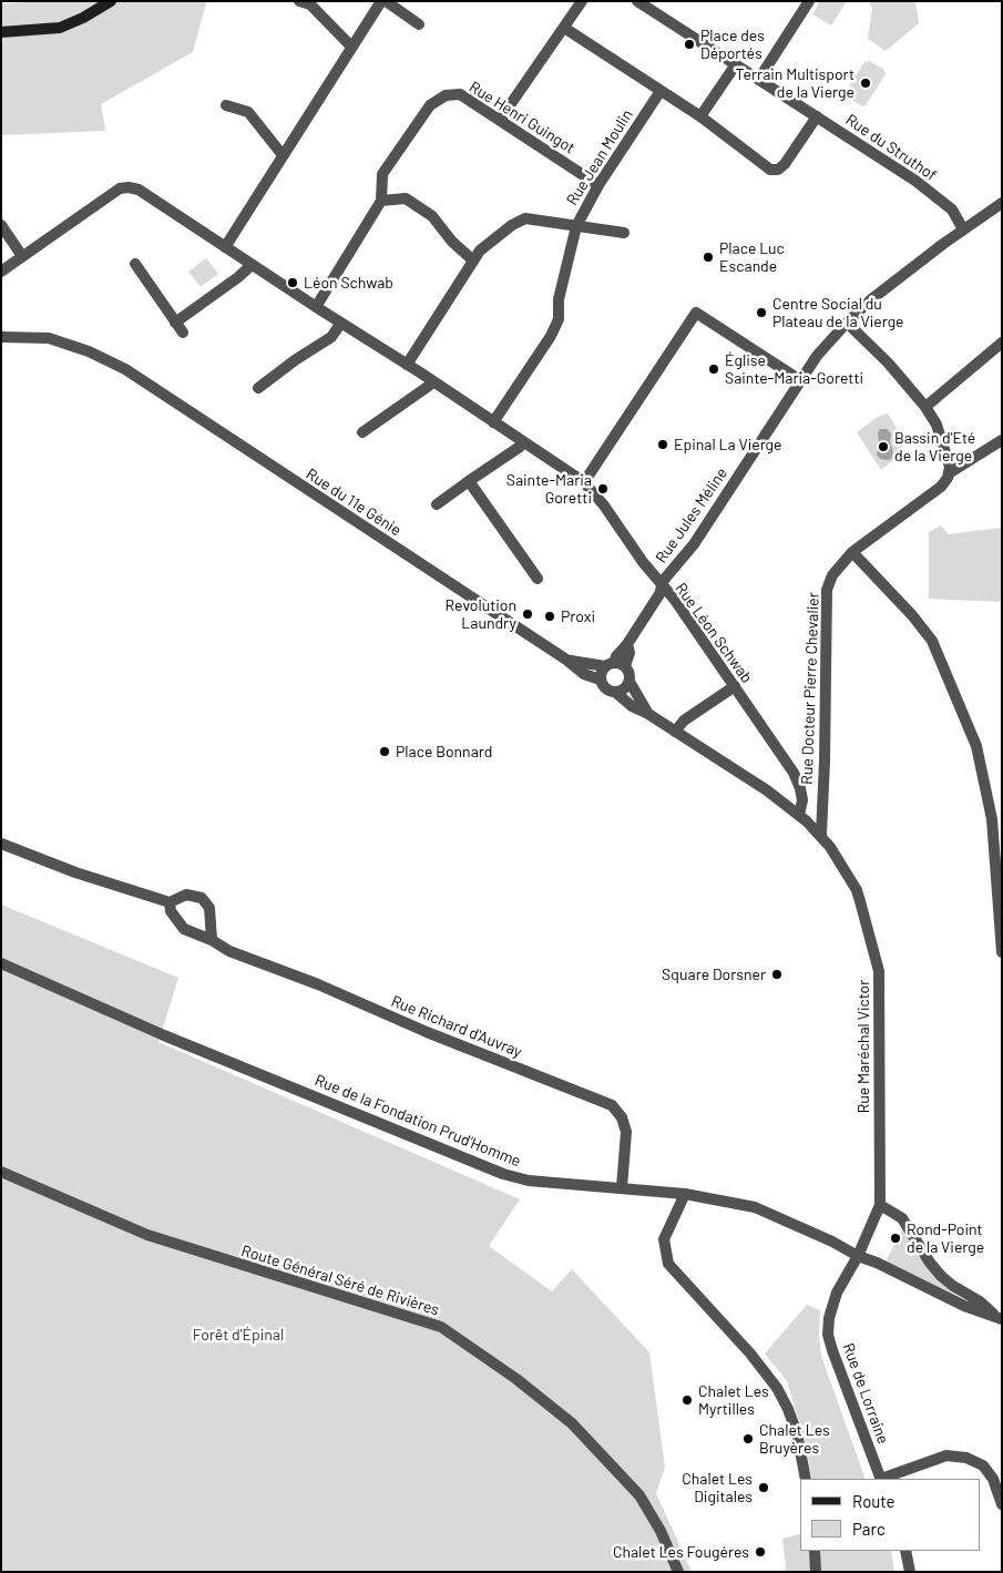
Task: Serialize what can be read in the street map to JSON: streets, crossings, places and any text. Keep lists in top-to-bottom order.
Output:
{
  "streets": {
    "street": [
      "Rue Henri Guingot",
      "Rue du Struthof",
      "Rue Jean Moulin",
      "Rue du 11e Génie",
      "Rue Jules Méline",
      "Rue Léon Schwab",
      "Rue Docteur Pierre Chevalier",
      "Rue Richard d'Auvray",
      "Rue Maréchal Victor",
      "Rue de la Fondation Prud'Homme",
      "Route Général Séré de Rivières",
      "Rue de Lorraine"
    ]
  },
  "crossings": [
    ["Rue Henri Guingot", "Rue Jean Moulin"],
    ["Rue Henri Guingot", "Rue Léon Schwab"],
    ["Rue du Struthof", "Rue Jules Méline"],
    ["Rue Jean Moulin", "Rue Léon Schwab"],
    ["Rue du 11e Génie", "Rue Jules Méline"],
    ["Rue du 11e Génie", "Rue Maréchal Victor"],
    ["Rue Jules Méline", "Rue Léon Schwab"],
    ["Rue Jules Méline", "Rue Maréchal Victor"],
    ["Rue Léon Schwab", "Rue Maréchal Victor"],
    ["Rue Docteur Pierre Chevalier", "Rue Maréchal Victor"],
    ["Rue Richard d'Auvray", "Rue de la Fondation Prud'Homme"],
    ["Rue Maréchal Victor", "Rue de la Fondation Prud'Homme"],
    ["Rue Maréchal Victor", "Rue de Lorraine"],
    ["Rue de la Fondation Prud'Homme", "Rue de Lorraine"]
  ],
  "parks": ["Forêt d'Épinal"],
  "places": [
    "Place des Déportés",
    "Terrain Multisport de la Vierge",
    "Place Luc Escande",
    "Léon Schwab",
    "Centre Social du Plateau de la Vierge",
    "Église Sainte-Maria-Goretti",
    "Epinal La Vierge",
    "Bassin d'Eté de la Vierge",
    "Sainte-Maria Goretti",
    "Revolution Laundry",
    "Proxi",
    "Place Bonnard",
    "Square Dorsner",
    "Rond-Point de la Vierge",
    "Chalet Les Myrtilles",
    "Chalet Les Bruyères",
    "Chalet Les Digitales",
    "Chalet Les Fougéres"
  ],
  "legend": ["Route", "Parc"]
}
